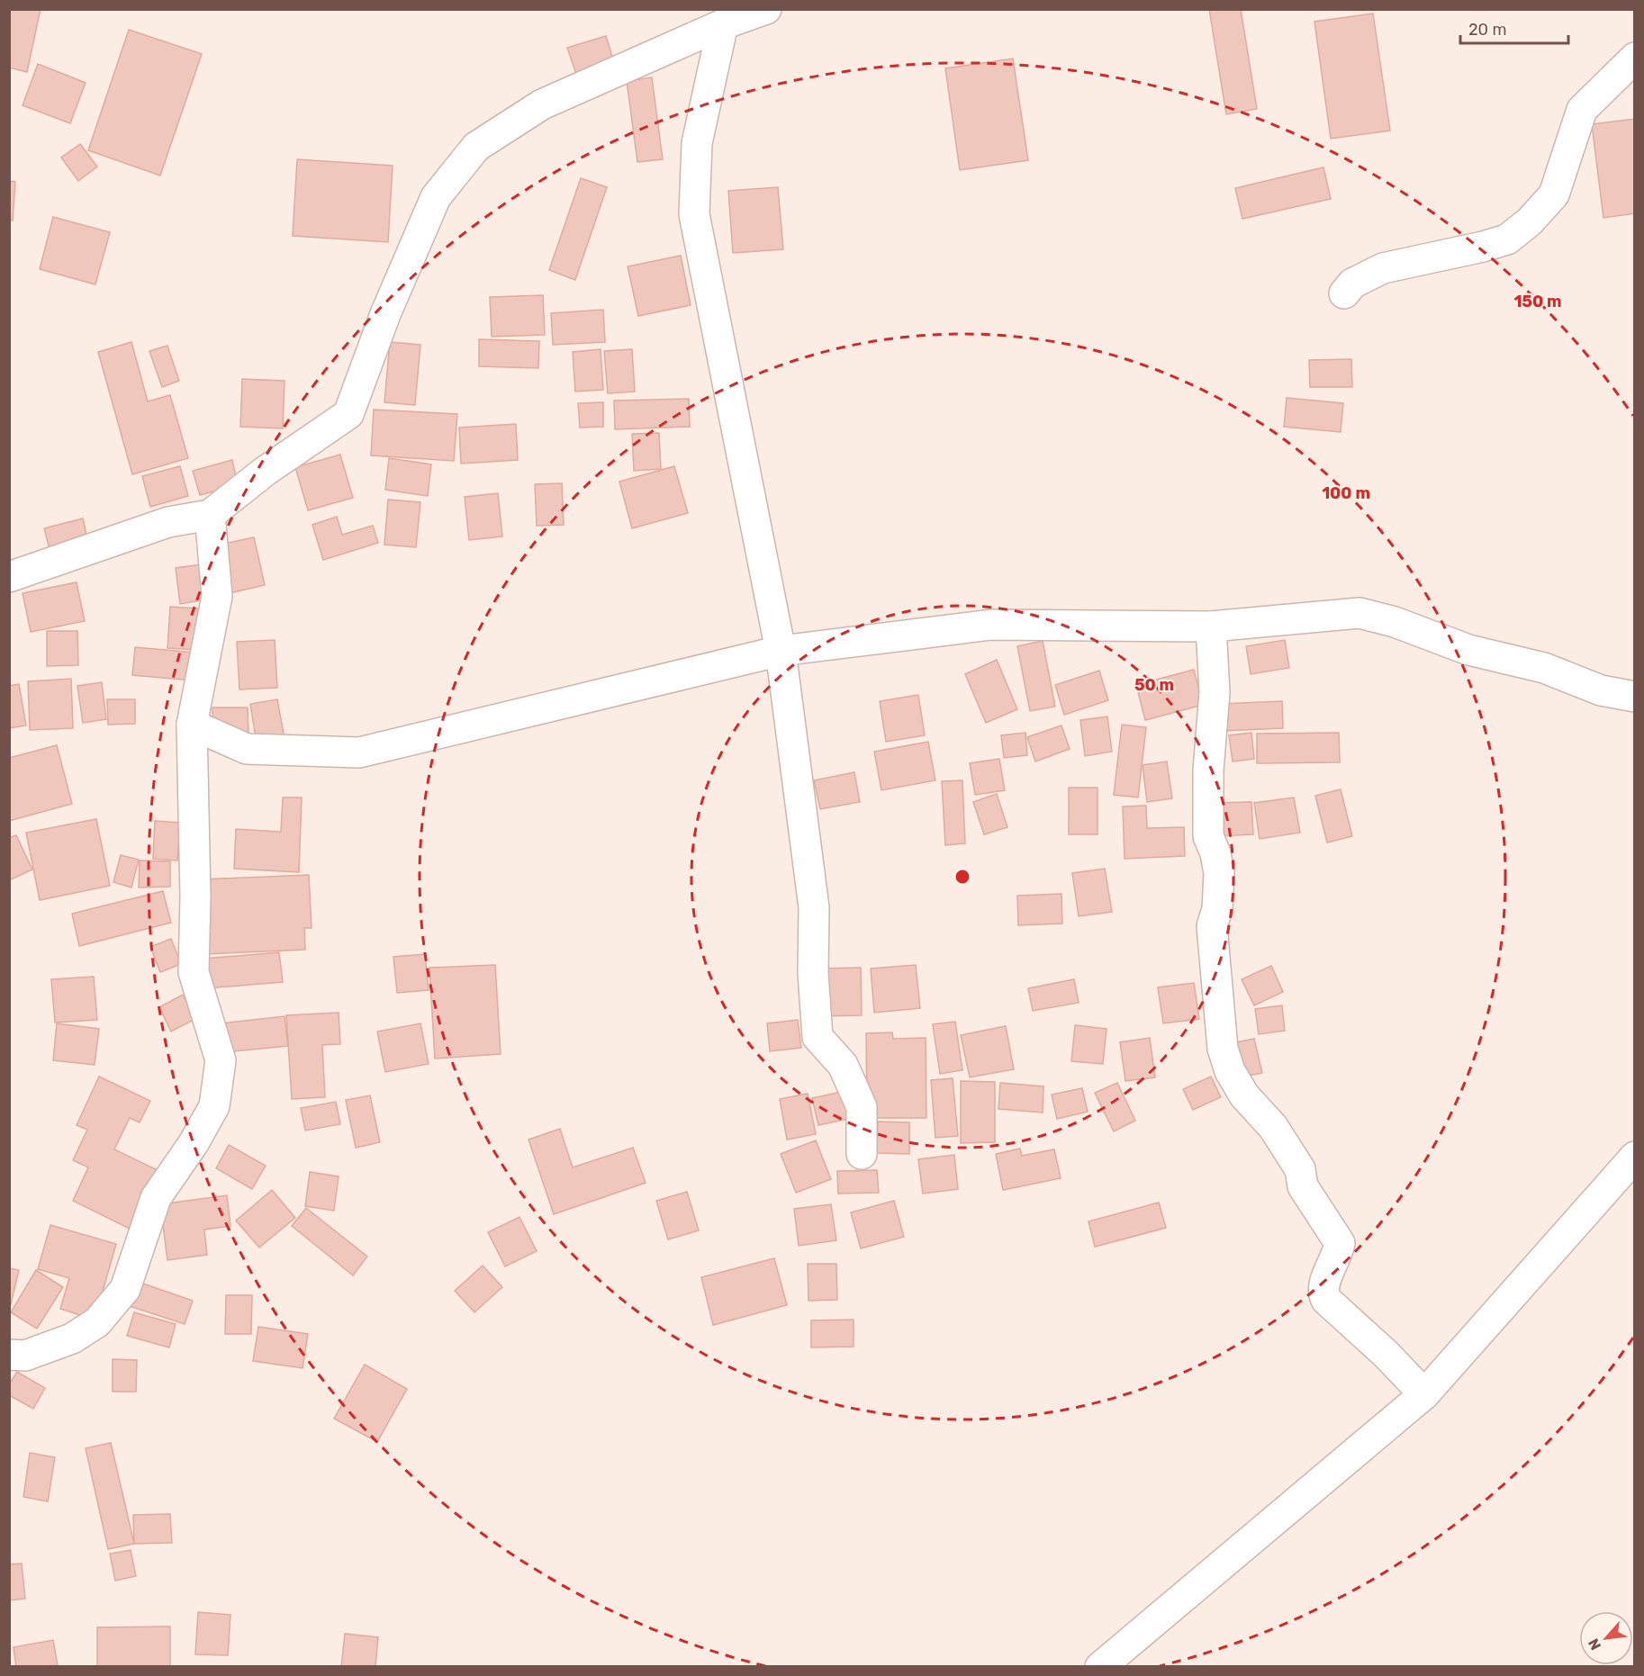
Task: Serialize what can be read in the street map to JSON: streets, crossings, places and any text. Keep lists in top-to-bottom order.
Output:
{
  "scale_bar": "20 m",
  "north": "bottom left",
  "rings": ["150 m", "100 m", "50 m"]
}
